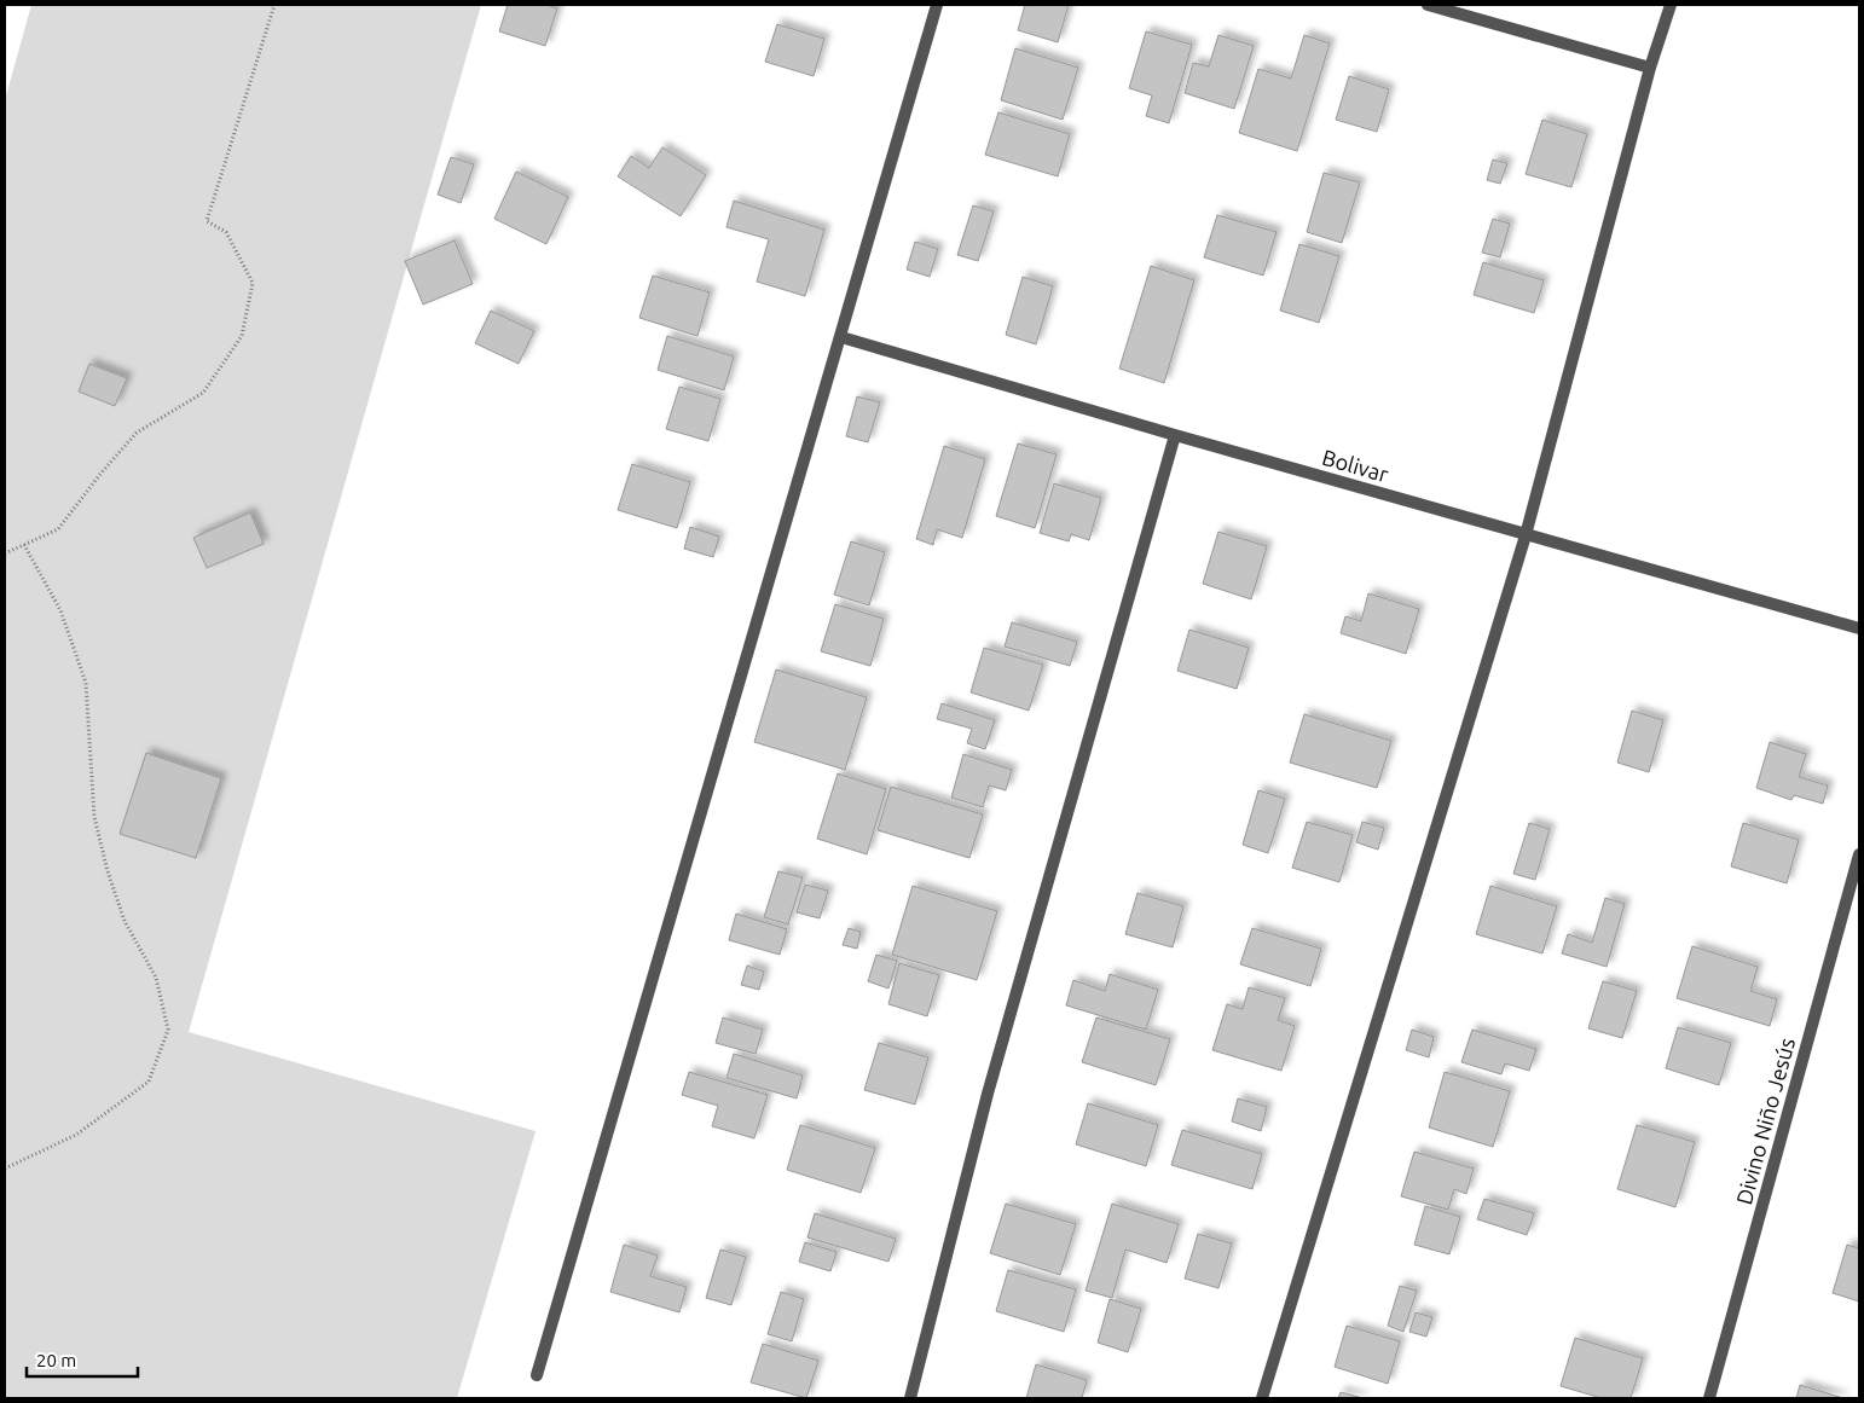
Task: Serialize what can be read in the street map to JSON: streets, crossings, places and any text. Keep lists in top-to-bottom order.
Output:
{
  "streets": {
    "street": ["Bolivar", "Divino Niño Jesús"]
  },
  "scale_bar": "20 m"
}
